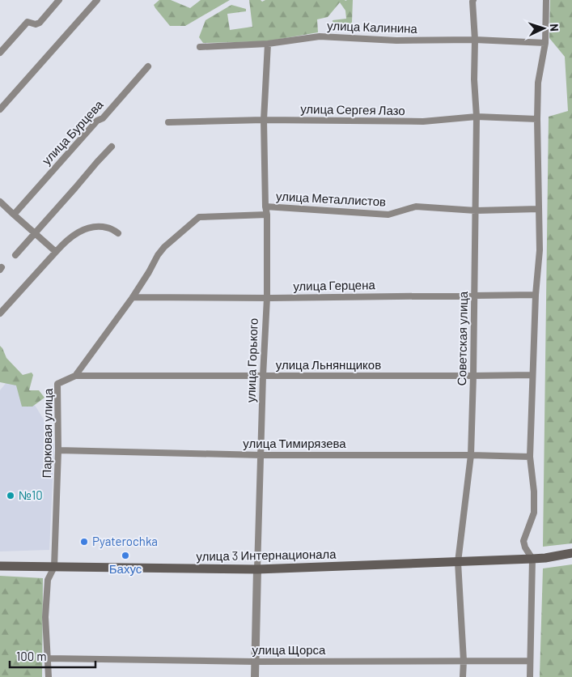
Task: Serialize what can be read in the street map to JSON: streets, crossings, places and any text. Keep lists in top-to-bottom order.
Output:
{
  "streets": {
    "main road": ["улица 3 Интернационала"],
    "street": [
      "улица Калинина",
      "улица Сергея Лазо",
      "улица Бурцева",
      "улица Металлистов",
      "улица Герцена",
      "Советская улица",
      "улица Горького",
      "улица Льнянщиков",
      "Парковая улица",
      "улица Тимирязева",
      "улица Щорса"
    ]
  },
  "crossings": [
    ["улица Калинина", "Советская улица"],
    ["улица Калинина", "улица Горького"],
    ["улица Сергея Лазо", "Советская улица"],
    ["улица Сергея Лазо", "улица Горького"],
    ["улица Металлистов", "Советская улица"],
    ["улица Металлистов", "улица Горького"],
    ["улица Герцена", "Советская улица"],
    ["улица Герцена", "улица Горького"],
    ["улица Герцена", "Парковая улица"],
    ["Советская улица", "улица Льнянщиков"],
    ["Советская улица", "улица Тимирязева"],
    ["Советская улица", "улица 3 Интернационала"],
    ["Советская улица", "улица Щорса"],
    ["улица Горького", "улица Льнянщиков"],
    ["улица Горького", "Парковая улица"],
    ["улица Горького", "улица Тимирязева"],
    ["улица Горького", "улица 3 Интернационала"],
    ["улица Горького", "улица Щорса"],
    ["улица Льнянщиков", "Парковая улица"],
    ["Парковая улица", "улица Тимирязева"],
    ["Парковая улица", "улица 3 Интернационала"],
    ["Парковая улица", "улица Щорса"]
  ],
  "places": ["№10", "Pyaterochka", "Бахус"],
  "scale_bar": "100 m",
  "north": "right"
}
